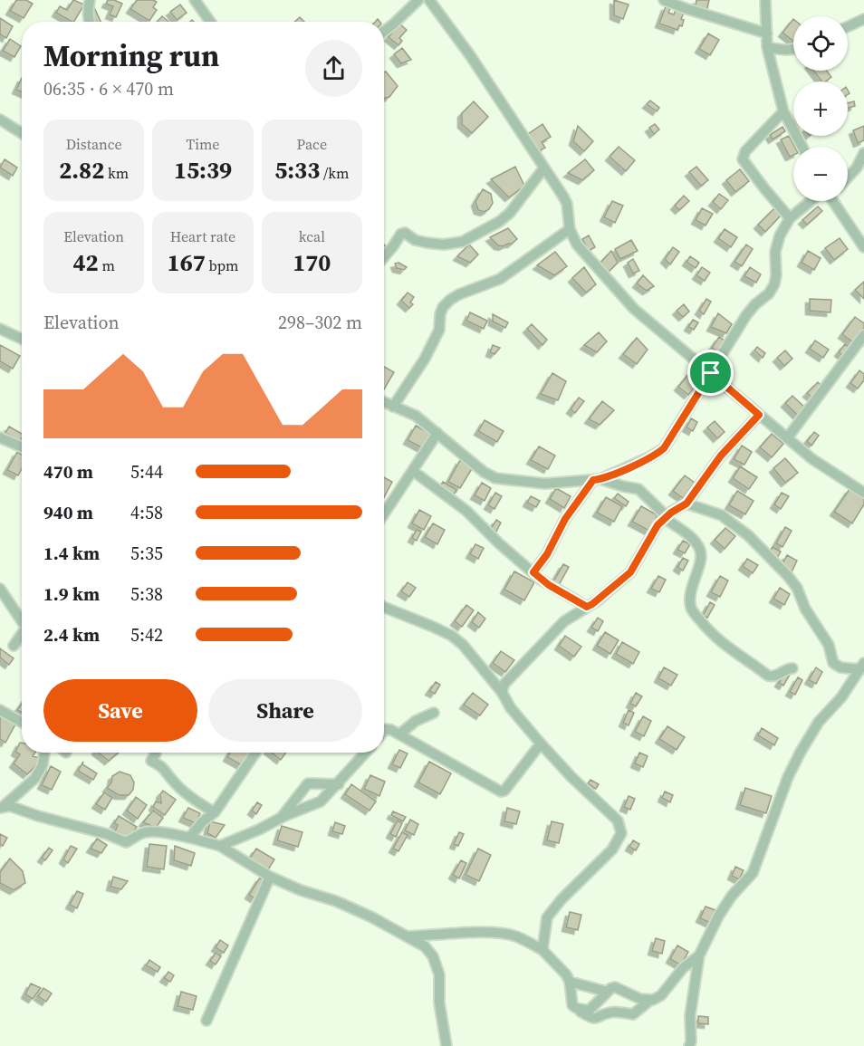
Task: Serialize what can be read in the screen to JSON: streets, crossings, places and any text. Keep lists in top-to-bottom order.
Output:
{
  "page": {
    "map_buttons": ["+", "−"],
    "heading": ["Morning run", "06:35 · 6 × 470 m"],
    "stats": [
      ["Distance", "2.82 km"],
      ["Time", "15:39"],
      ["Pace", "5:33 /km"],
      ["Elevation", "42 m"],
      ["Heart rate", "167 bpm"],
      ["kcal", "170"]
    ],
    "chart": ["Elevation", "298–302 m"],
    "list": [
      {
        "name": "470 m",
        "note": "5:44"
      },
      {
        "name": "940 m",
        "note": "4:58"
      },
      {
        "name": "1.4 km",
        "note": "5:35"
      },
      {
        "name": "1.9 km",
        "note": "5:38"
      },
      {
        "name": "2.4 km",
        "note": "5:42"
      }
    ],
    "buttons": ["Save", "Share"]
  }
}
